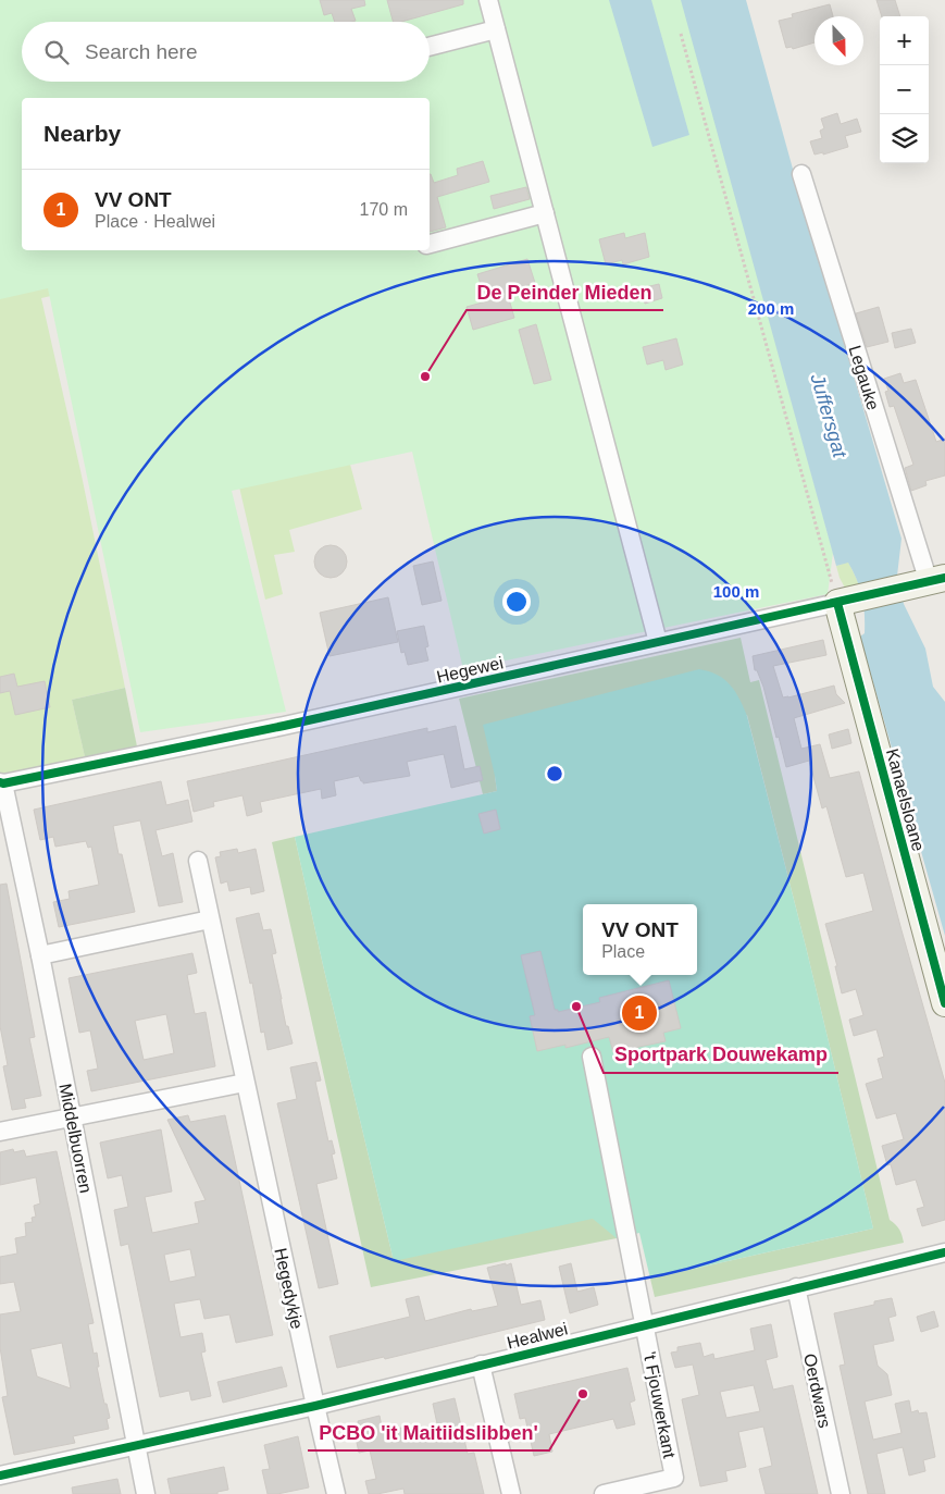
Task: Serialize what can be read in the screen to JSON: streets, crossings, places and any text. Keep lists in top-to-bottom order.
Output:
{
  "streets": {
    "street": [
      "Legauke",
      "Hegewei",
      "Kanaelsloane",
      "Middelbuorren",
      "Hegedykje",
      "Healwei",
      "Oerdwars",
      "'t Fjouwerkant"
    ]
  },
  "crossings": [
    ["Legauke", "Hegewei"],
    ["Hegewei", "Kanaelsloane"],
    ["Hegewei", "Middelbuorren"],
    ["Middelbuorren", "Healwei"],
    ["Hegedykje", "Healwei"],
    ["Healwei", "Oerdwars"],
    ["Healwei", "'t Fjouwerkant"]
  ],
  "water": ["Juffersgat"],
  "places": ["De Peinder Mieden", "Sportpark Douwekamp", "PCBO 'it Maitiidslibben'"],
  "north": "bottom",
  "page": {
    "map_buttons": ["+", "−"],
    "search": "Search here",
    "heading": "Nearby",
    "list": [
      {
        "mark": "1",
        "name": "VV ONT",
        "note": "Place · Healwei",
        "value": "170 m"
      }
    ],
    "popup": ["VV ONT", "Place"],
    "pins": "1"
  },
  "rings": ["200 m", "100 m"]
}
